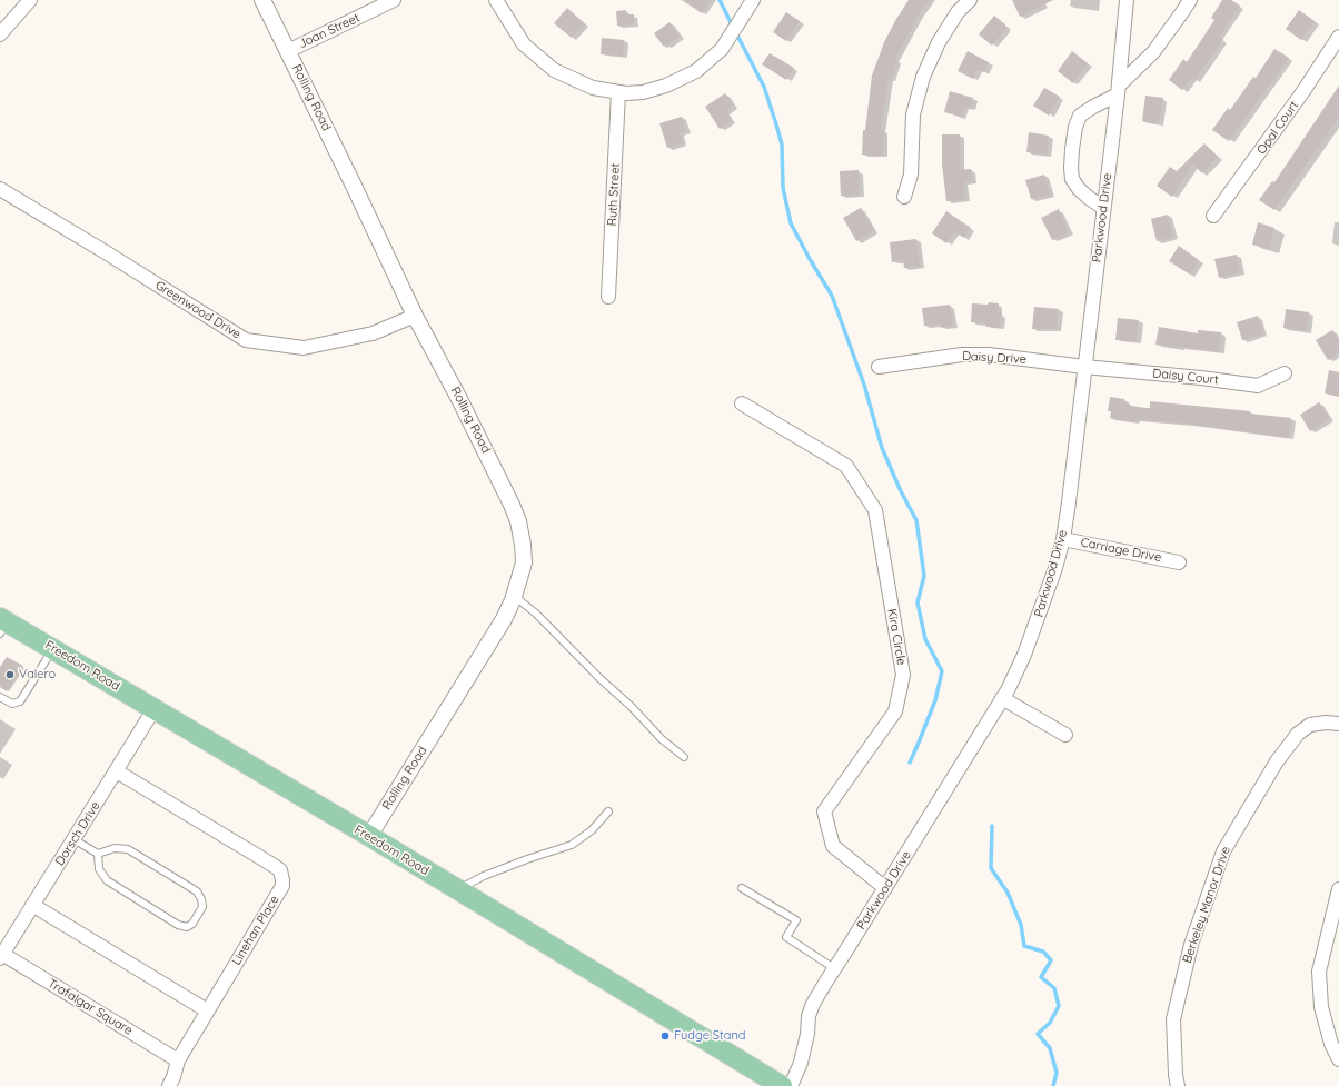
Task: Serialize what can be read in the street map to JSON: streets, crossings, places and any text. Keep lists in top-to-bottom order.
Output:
{
  "streets": {
    "main road": ["Freedom Road"],
    "street": [
      "Joan Street",
      "Rolling Road",
      "Opal Court",
      "Ruth Street",
      "Parkwood Drive",
      "Greenwood Drive",
      "Daisy Drive",
      "Daisy Court",
      "Carriage Drive",
      "Kira Circle",
      "Dorsch Drive",
      "Berkeley Manor Drive",
      "Linehan Place",
      "Trafalgar Square"
    ]
  },
  "crossings": [
    ["Joan Street", "Rolling Road"],
    ["Rolling Road", "Greenwood Drive"],
    ["Rolling Road", "Freedom Road"],
    ["Parkwood Drive", "Daisy Drive"],
    ["Parkwood Drive", "Daisy Court"],
    ["Parkwood Drive", "Carriage Drive"],
    ["Parkwood Drive", "Kira Circle"],
    ["Daisy Drive", "Daisy Court"],
    ["Freedom Road", "Dorsch Drive"],
    ["Dorsch Drive", "Linehan Place"],
    ["Dorsch Drive", "Trafalgar Square"],
    ["Linehan Place", "Trafalgar Square"]
  ],
  "places": ["Valero", "Fudge Stand"]
}
